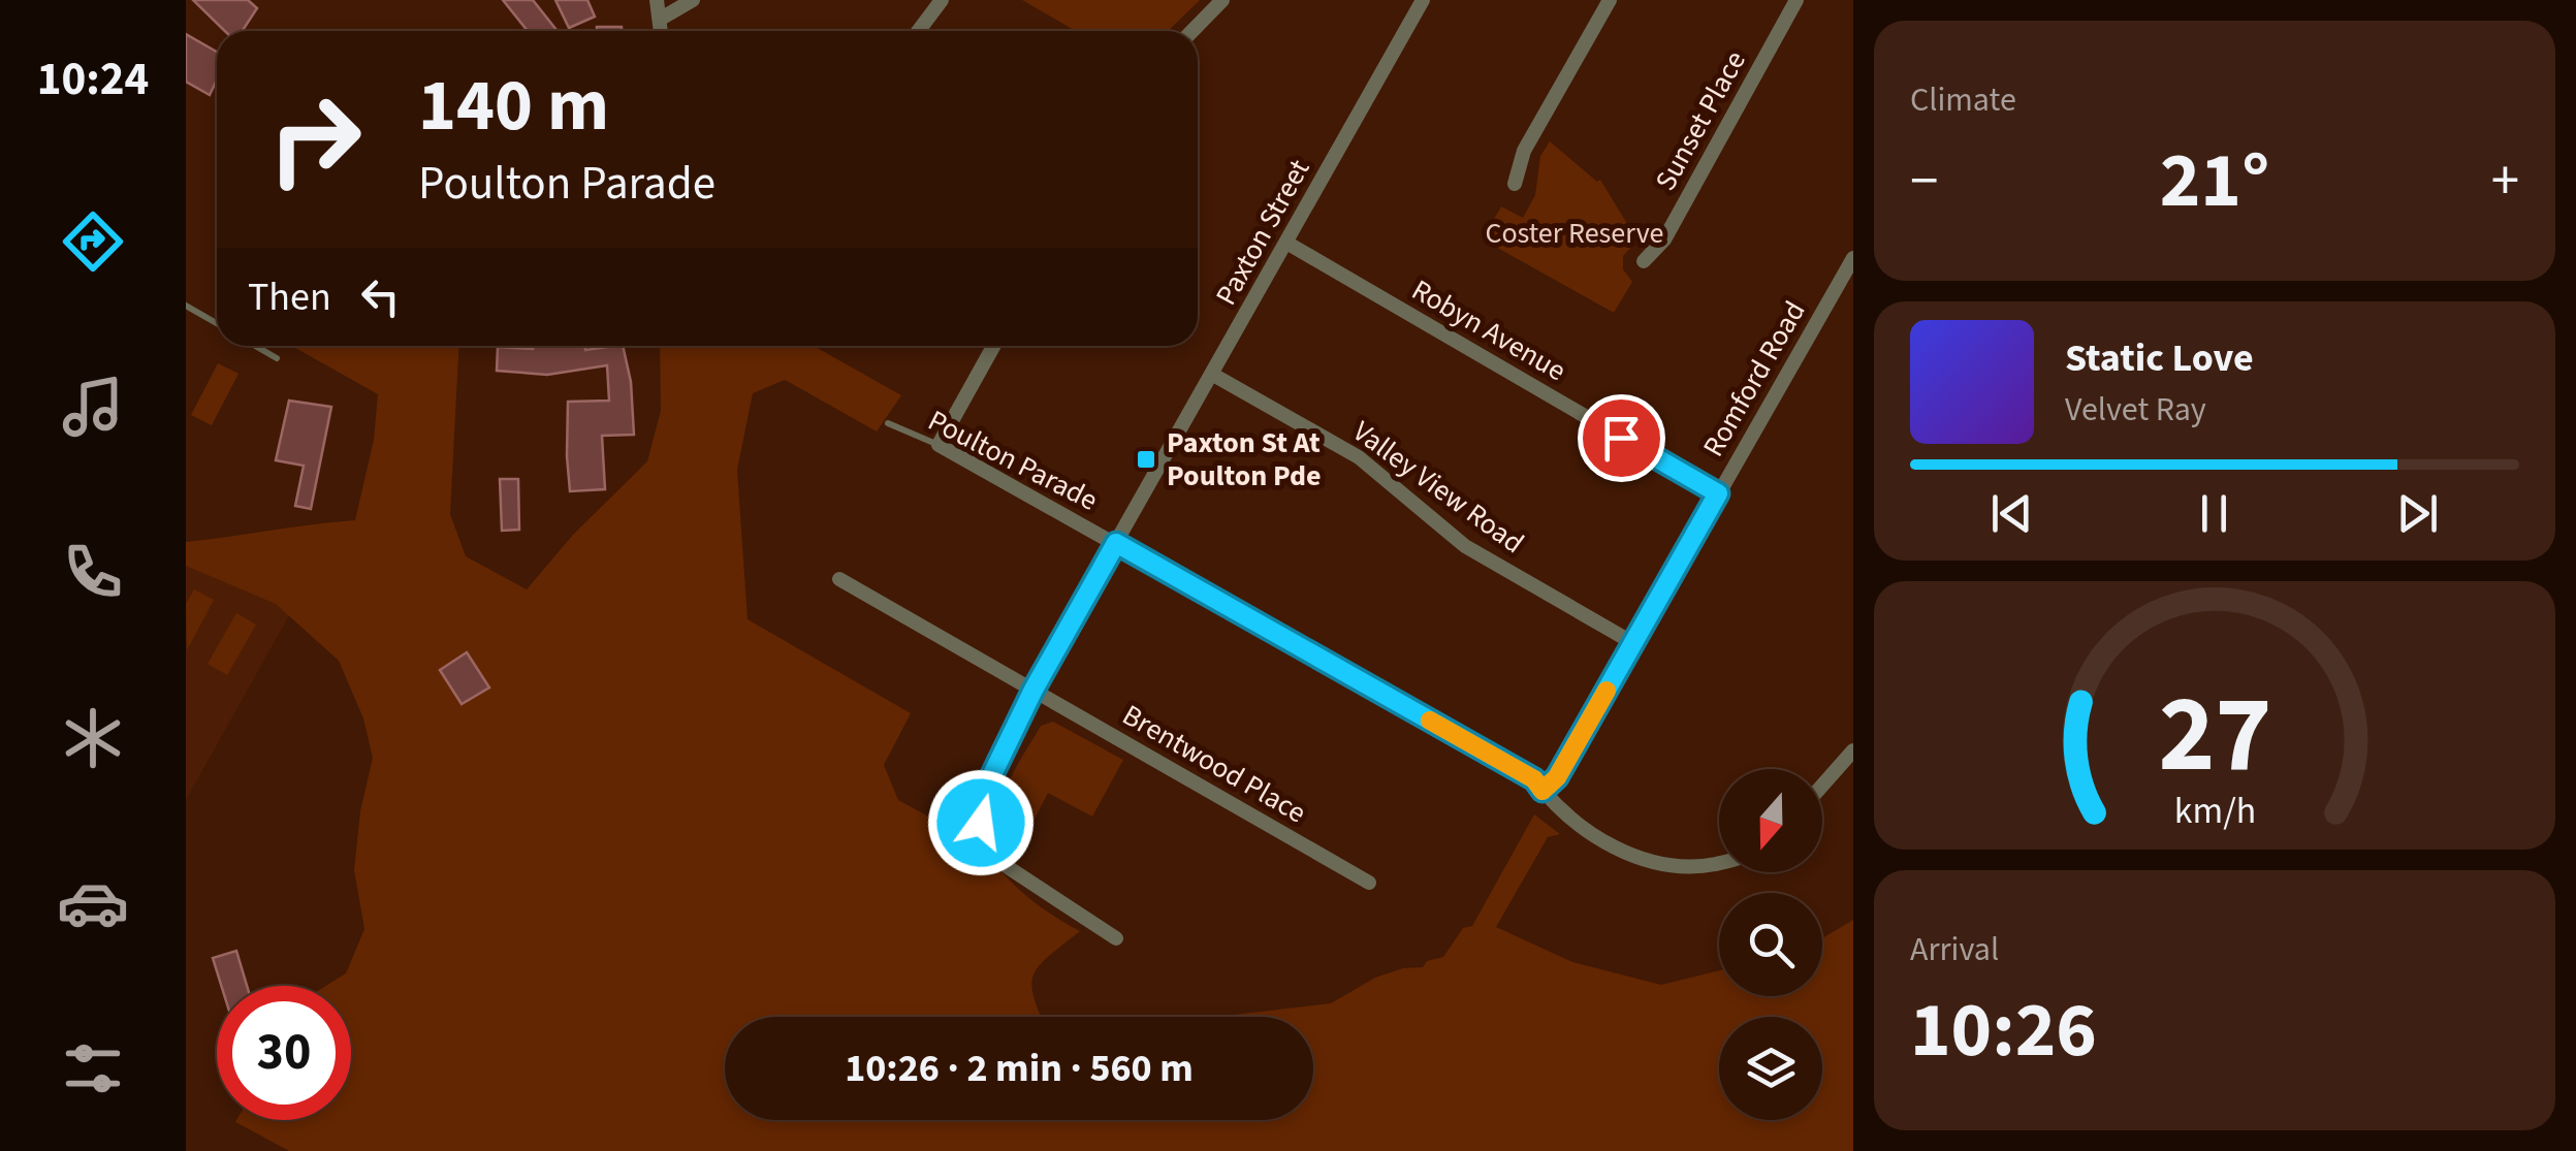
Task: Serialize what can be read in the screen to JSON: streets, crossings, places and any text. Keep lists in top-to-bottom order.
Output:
{
  "streets": {
    "street": [
      "Sunset Place",
      "Paxton Street",
      "Robyn Avenue",
      "Romford Road",
      "Poulton Parade",
      "Valley View Road",
      "Brentwood Place"
    ]
  },
  "crossings": [
    ["Paxton Street", "Robyn Avenue"],
    ["Paxton Street", "Poulton Parade"],
    ["Paxton Street", "Valley View Road"],
    ["Paxton Street", "Brentwood Place"],
    ["Robyn Avenue", "Romford Road"],
    ["Romford Road", "Poulton Parade"],
    ["Romford Road", "Valley View Road"]
  ],
  "parks": ["Coster Reserve"],
  "places": {
    "transit": ["Paxton St At Poulton Pde"]
  },
  "north": "bottom",
  "page": {
    "tabs": "10:24",
    "tile": [
      "Climate",
      ["Arrival", "10:26"]
    ],
    "turn": ["140 m", "Poulton Parade"],
    "heat": ["−", "21°", "+"],
    "then": "Then",
    "song": ["Static Love", "Velvet Ray"],
    "limit": "30",
    "trip": "10:26 · 2 min · 560 m",
    "gauge": ["27", "km/h"]
  }
}
